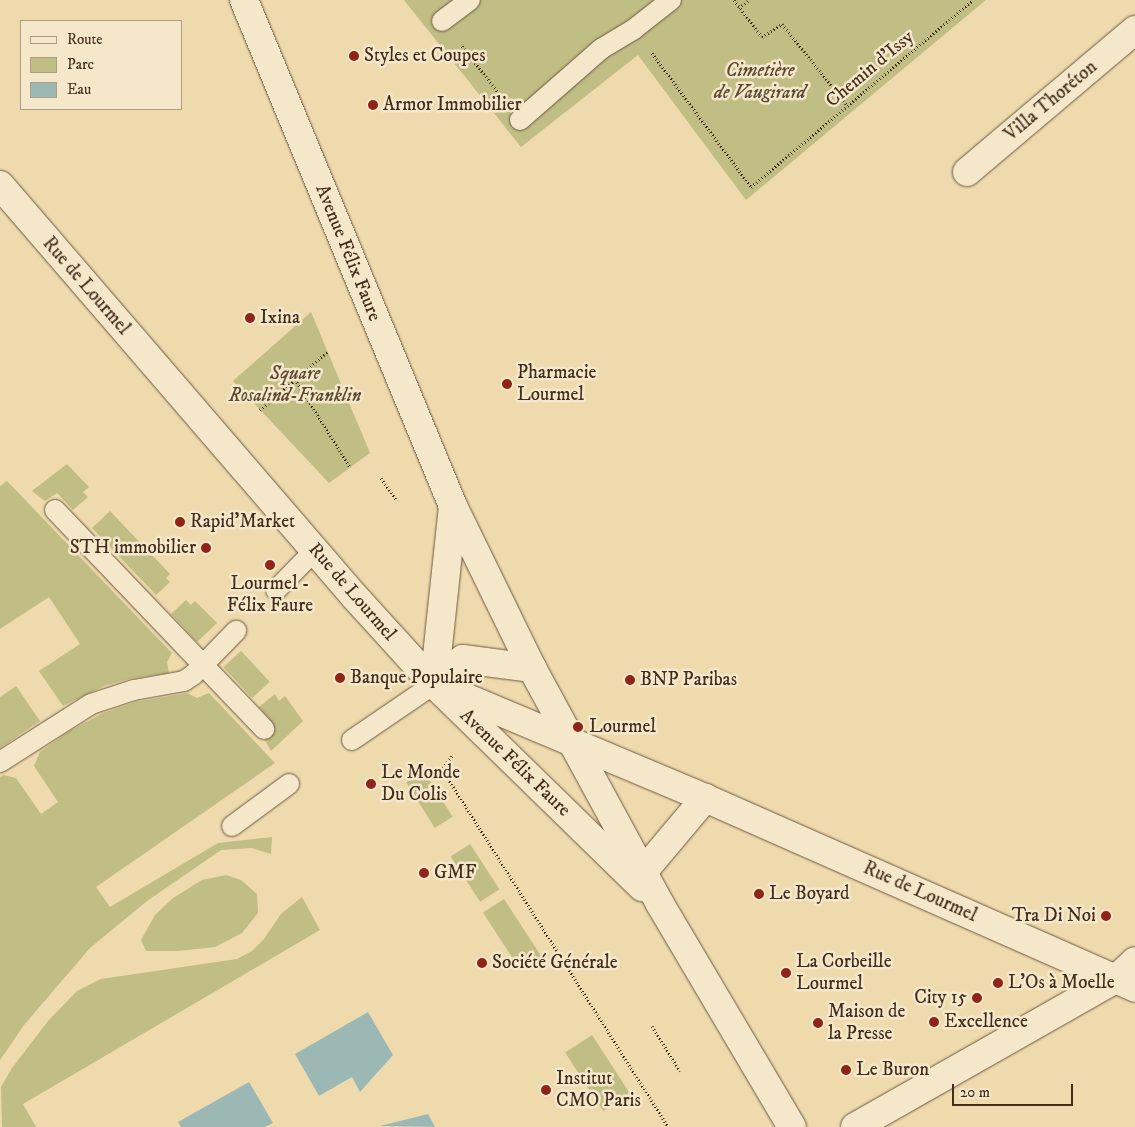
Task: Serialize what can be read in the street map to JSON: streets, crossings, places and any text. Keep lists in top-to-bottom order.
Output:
{
  "streets": {
    "street": ["Villa Thoréton", "Avenue Félix Faure", "Rue de Lourmel"],
    "path": ["Chemin d'Issy"]
  },
  "crossings": [
    ["Avenue Félix Faure", "Rue de Lourmel"]
  ],
  "parks": ["Cimetière de Vaugirard", "Square Rosalind-Franklin"],
  "places": [
    "Styles et Coupes",
    "Armor Immobilier",
    "Ixina",
    "Pharmacie Lourmel",
    "Rapid'Market",
    "STH immobilier",
    "Lourmel - Félix Faure",
    "Banque Populaire",
    "BNP Paribas",
    "Lourmel",
    "Le Monde Du Colis",
    "GMF",
    "Le Boyard",
    "Tra Di Noi",
    "Société Générale",
    "La Corbeille Lourmel",
    "L'Os à Moelle",
    "City 15",
    "Excellence",
    "Maison de la Presse",
    "Le Buron",
    "Institut CMO Paris"
  ],
  "legend": ["Route", "Parc", "Eau"],
  "scale_bar": "20 m"
}
